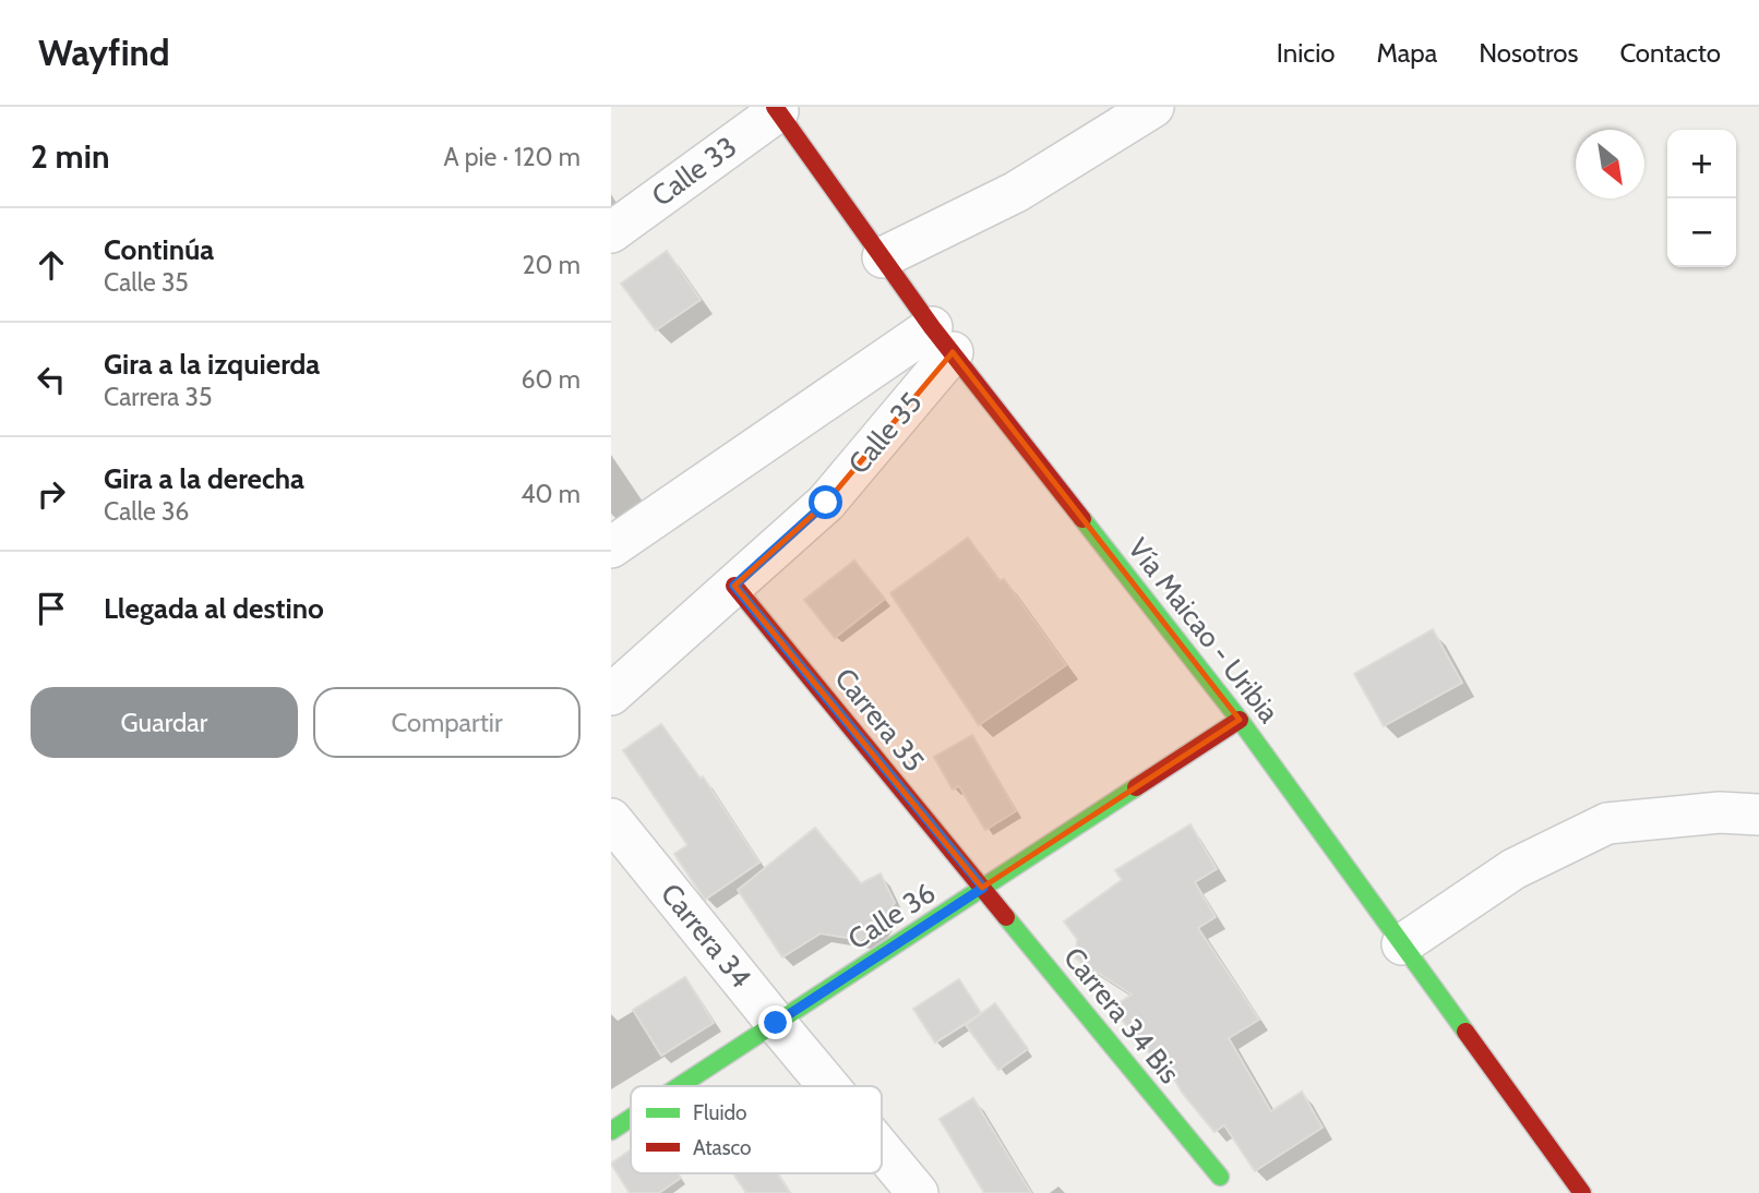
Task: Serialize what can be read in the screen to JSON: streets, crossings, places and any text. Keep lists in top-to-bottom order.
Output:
{
  "streets": {
    "street": [
      "Calle 33",
      "Calle 35",
      "Vía Maicao - Uribia",
      "Carrera 35",
      "Calle 36",
      "Carrera 34",
      "Carrera 34 Bis"
    ]
  },
  "crossings": [
    ["Calle 33", "Vía Maicao - Uribia"],
    ["Calle 35", "Vía Maicao - Uribia"],
    ["Calle 35", "Carrera 35"],
    ["Vía Maicao - Uribia", "Calle 36"],
    ["Carrera 35", "Calle 36"],
    ["Carrera 35", "Carrera 34 Bis"],
    ["Calle 36", "Carrera 34"],
    ["Calle 36", "Carrera 34 Bis"]
  ],
  "legend": ["Fluido", "Atasco"],
  "north": "bottom right",
  "page": {
    "header": "Wayfind",
    "nav": [
      "Inicio",
      "Mapa",
      "Nosotros",
      "Contacto"
    ],
    "heading": ["2 min", "A pie · 120 m"],
    "map_buttons": ["+", "−"],
    "list": [
      ["Continúa", "Calle 35", "20 m"],
      ["Gira a la izquierda", "Carrera 35", "60 m"],
      ["Gira a la derecha", "Calle 36", "40 m"],
      "Llegada al destino"
    ],
    "buttons": ["Guardar", "Compartir"]
  }
}
